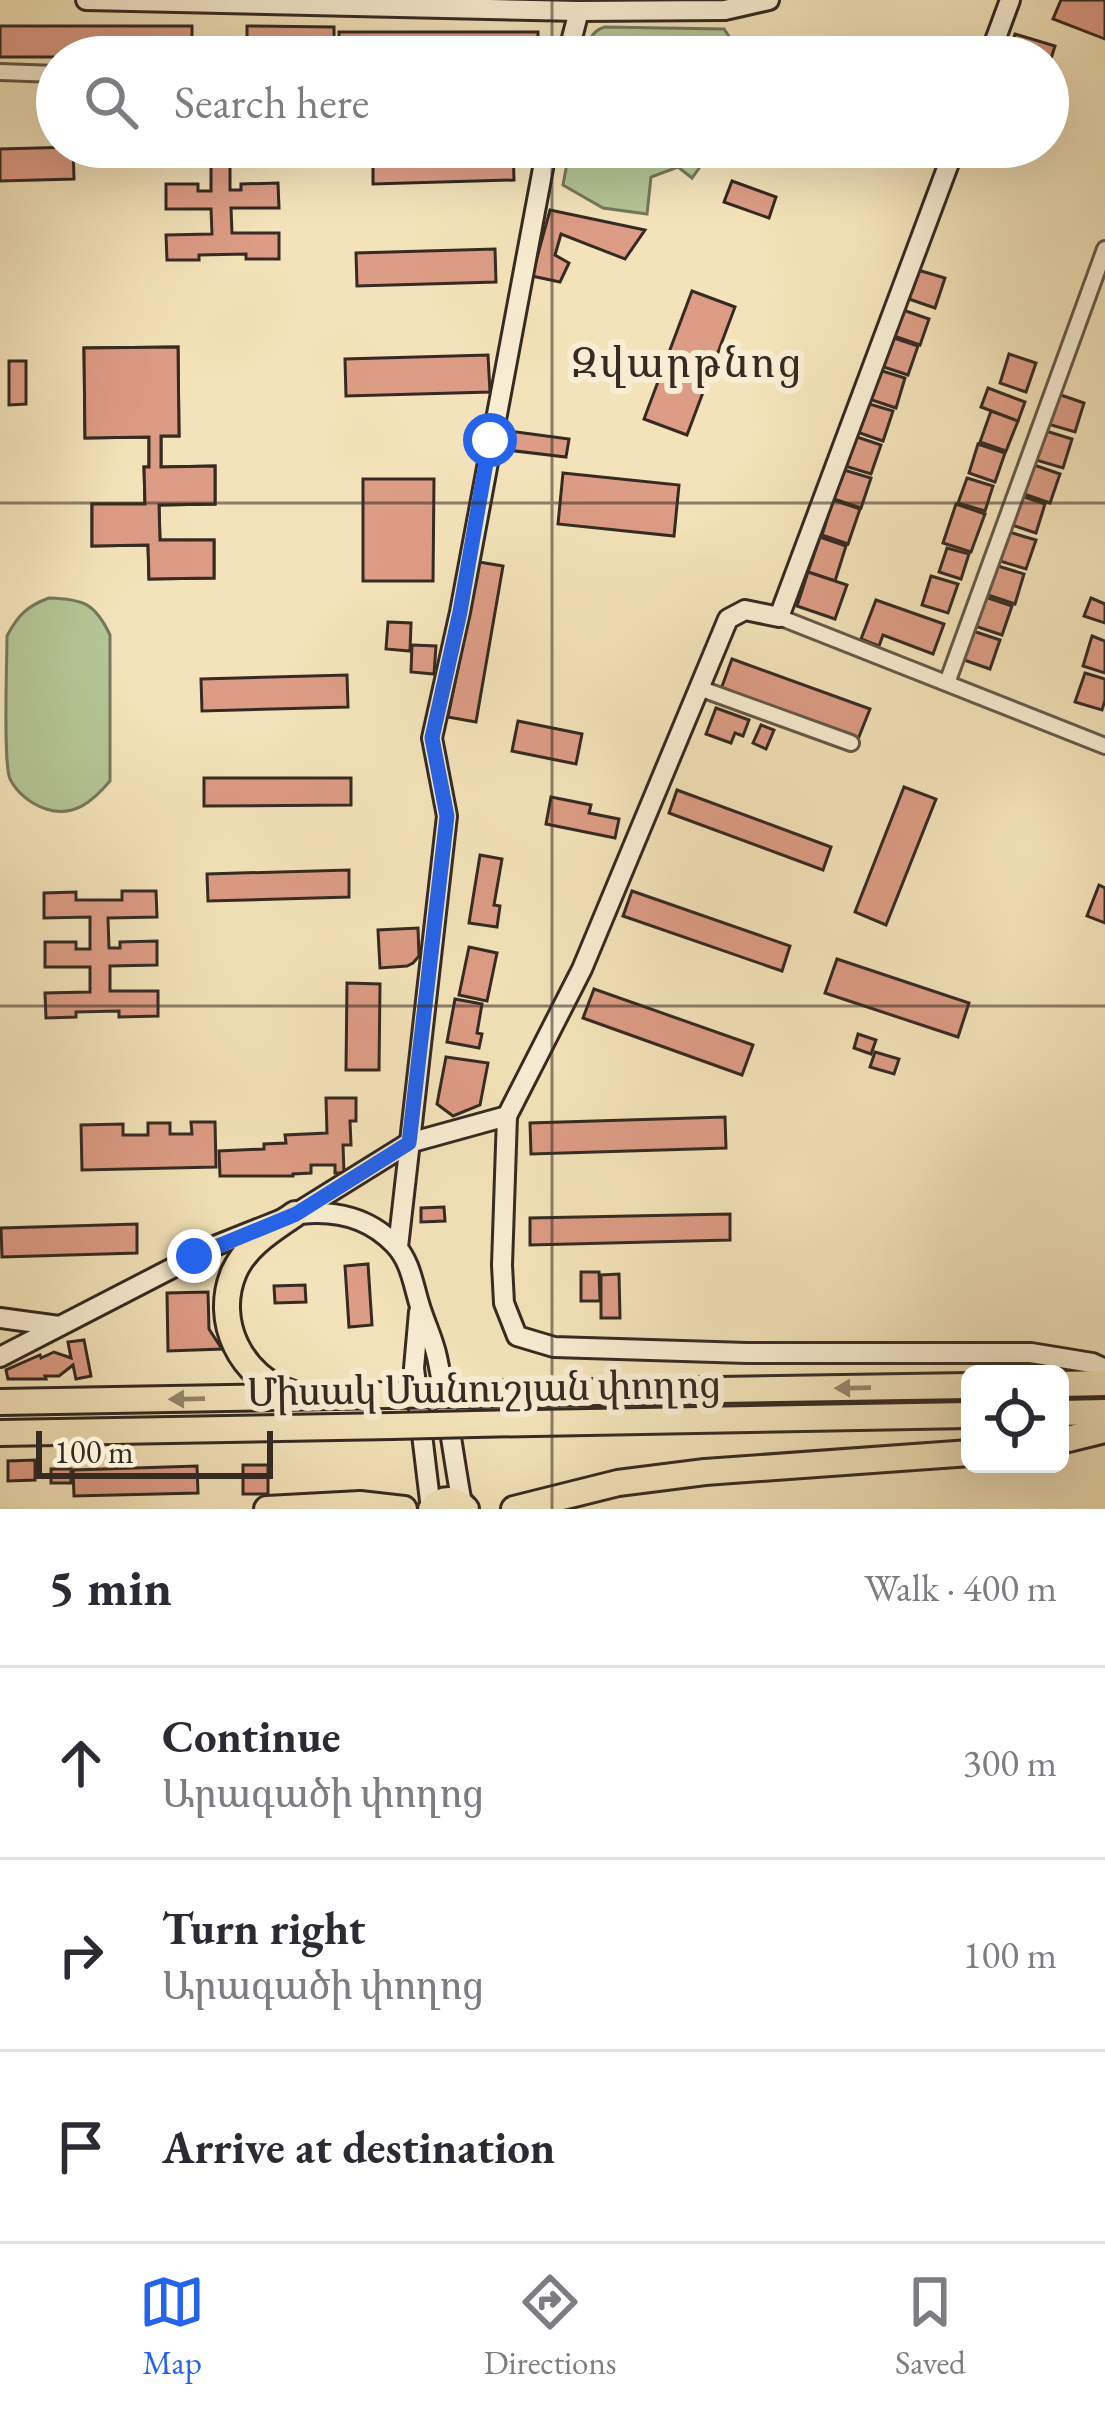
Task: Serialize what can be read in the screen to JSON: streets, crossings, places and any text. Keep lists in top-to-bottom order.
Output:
{
  "streets": {
    "highway": ["Միսակ Մանուշյան փողոց"]
  },
  "districts": ["Զվարթնոց"],
  "scale_bar": "100 m",
  "page": {
    "search": "Search here",
    "scale": "100 m",
    "heading": ["5 min", "Walk · 400 m"],
    "list": [
      ["Continue", "Արագածի փողոց", "300 m"],
      ["Turn right", "Արագածի փողոց", "100 m"],
      "Arrive at destination"
    ],
    "nav": ["Map", "Directions", "Saved"]
  }
}
